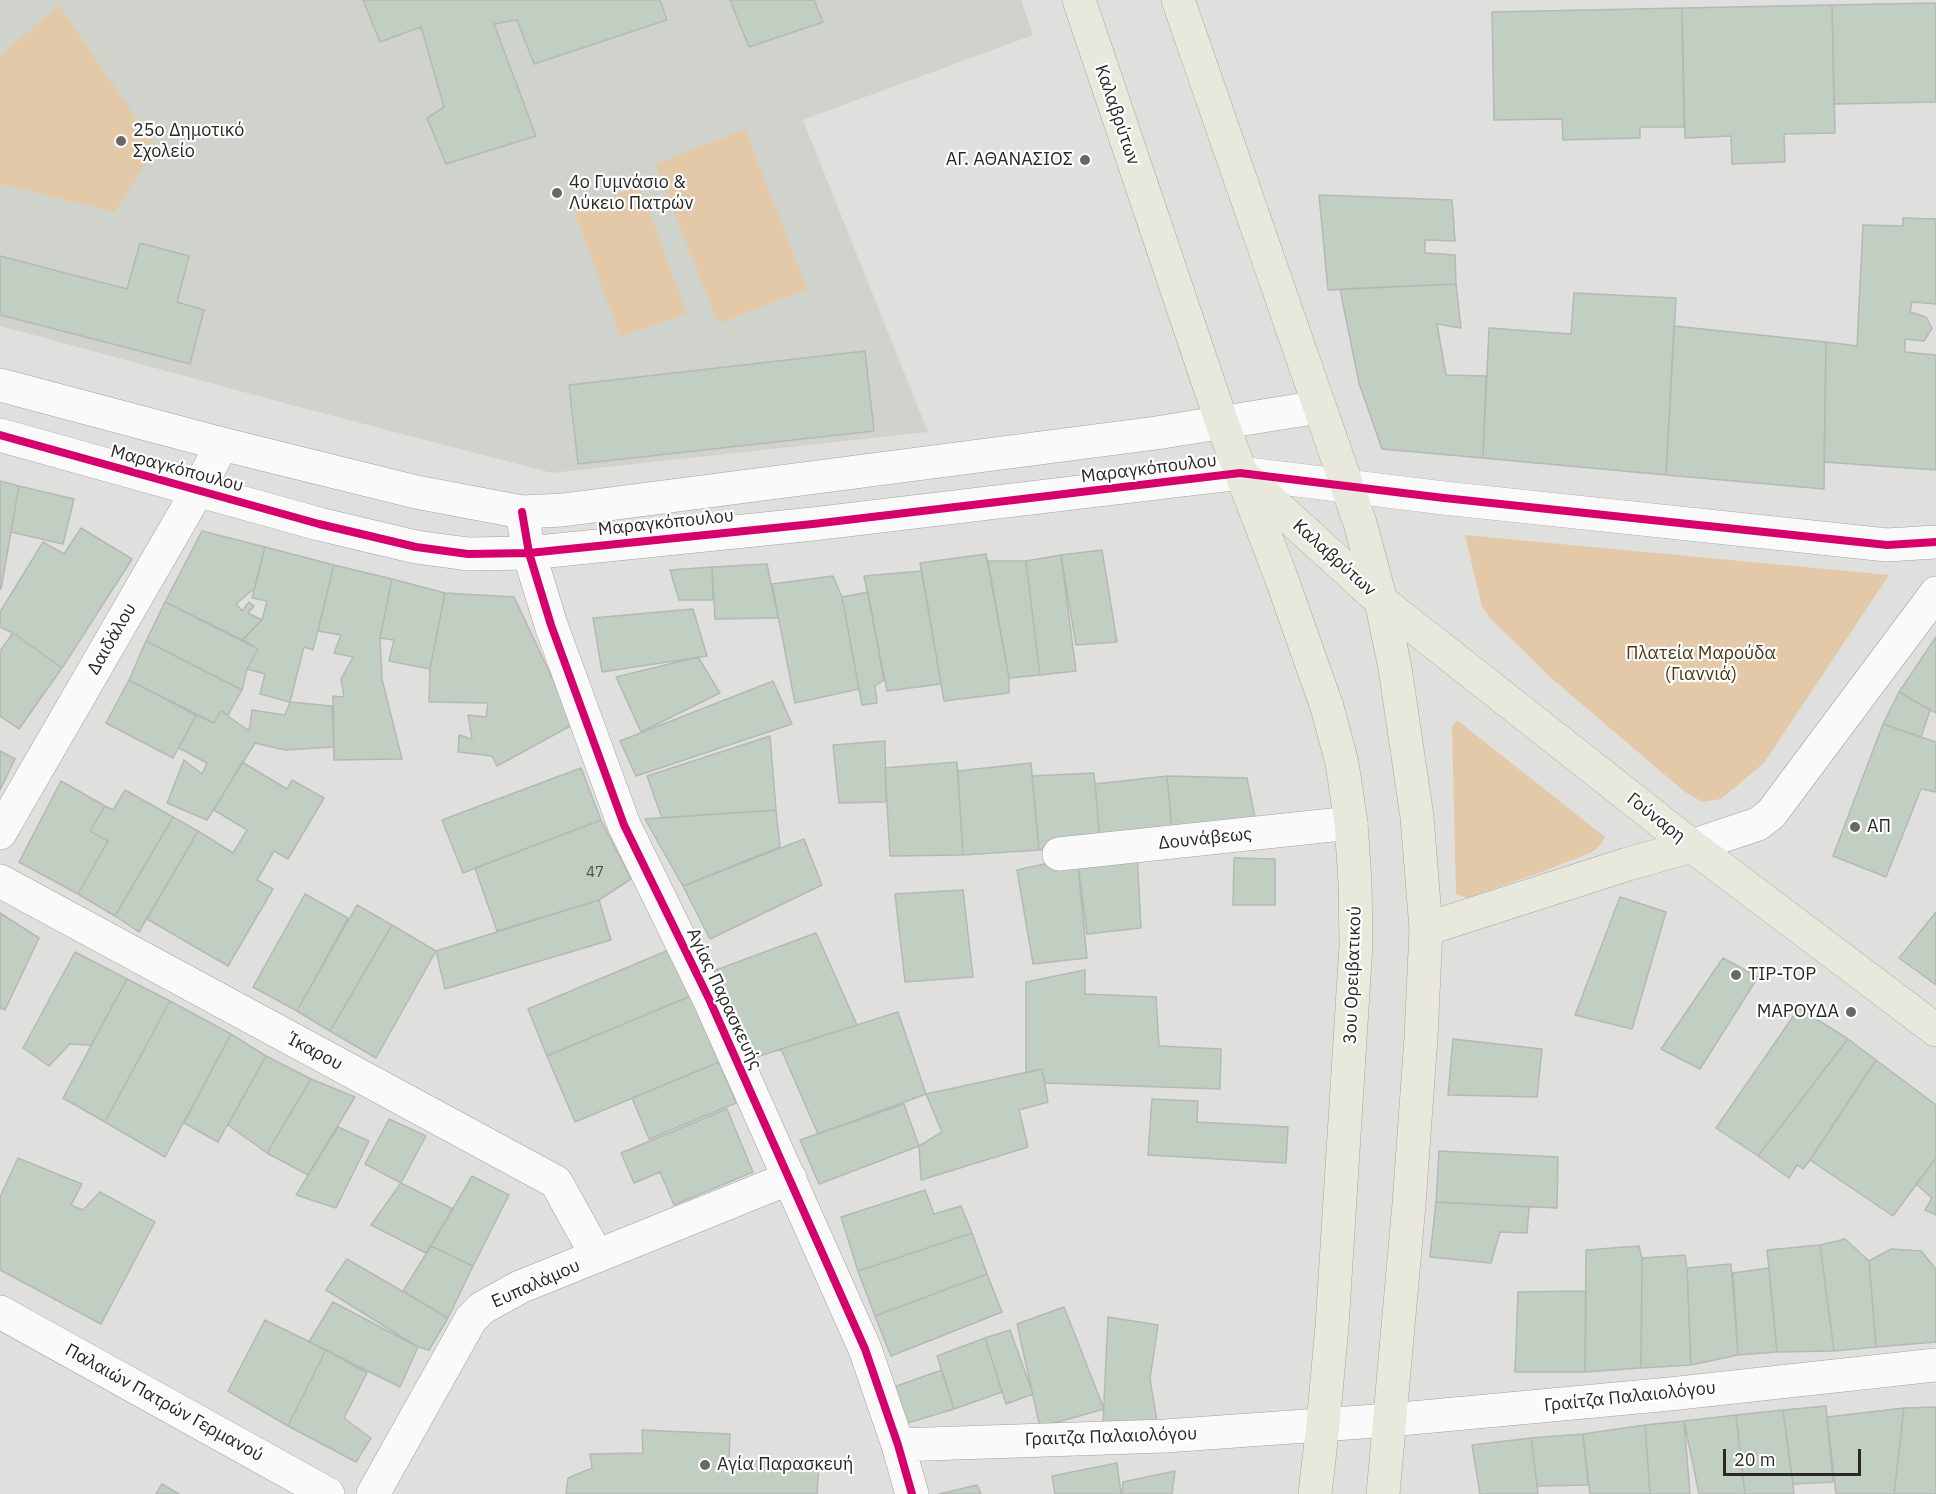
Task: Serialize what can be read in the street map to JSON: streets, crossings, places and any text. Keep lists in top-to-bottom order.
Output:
{
  "streets": {
    "main road": ["Καλαβρύτων", "Γούναρη", "3ου Ορειβατικού"],
    "street": [
      "Μαραγκόπουλου",
      "Δαιδάλου",
      "Δουνάβεως",
      "Αγίας Παρασκευής",
      "Ίκαρου",
      "Ευπαλάμου",
      "Γραίτζα Παλαιολόγου",
      "Παλαιών Πατρών Γερμανού",
      "Γραιτζα Παλαιολόγου"
    ]
  },
  "crossings": [
    ["Καλαβρύτων", "Μαραγκόπουλου"],
    ["Καλαβρύτων", "Γούναρη"],
    ["Καλαβρύτων", "3ου Ορειβατικού"],
    ["Μαραγκόπουλου", "Δαιδάλου"],
    ["Μαραγκόπουλου", "3ου Ορειβατικού"],
    ["Μαραγκόπουλου", "Αγίας Παρασκευής"],
    ["Δουνάβεως", "3ου Ορειβατικού"],
    ["3ου Ορειβατικού", "Γραίτζα Παλαιολόγου"],
    ["3ου Ορειβατικού", "Γραιτζα Παλαιολόγου"],
    ["Αγίας Παρασκευής", "Ευπαλάμου"],
    ["Αγίας Παρασκευής", "Γραιτζα Παλαιολόγου"],
    ["Ίκαρου", "Ευπαλάμου"],
    ["Γραίτζα Παλαιολόγου", "Γραιτζα Παλαιολόγου"]
  ],
  "parks": ["Πλατεία Μαρούδα (Γιαννιά)"],
  "places": [
    "25ο Δημοτικό Σχολείο",
    "ΑΓ. ΑΘΑΝΑΣΙΟΣ",
    "4ο Γυμνάσιο & Λύκειο Πατρών",
    "ΑΠ",
    "TIP-TOP",
    "ΜΑΡΟΥΔΑ",
    "Αγία Παρασκευή"
  ],
  "house_numbers": ["47"],
  "scale_bar": "20 m"
}
